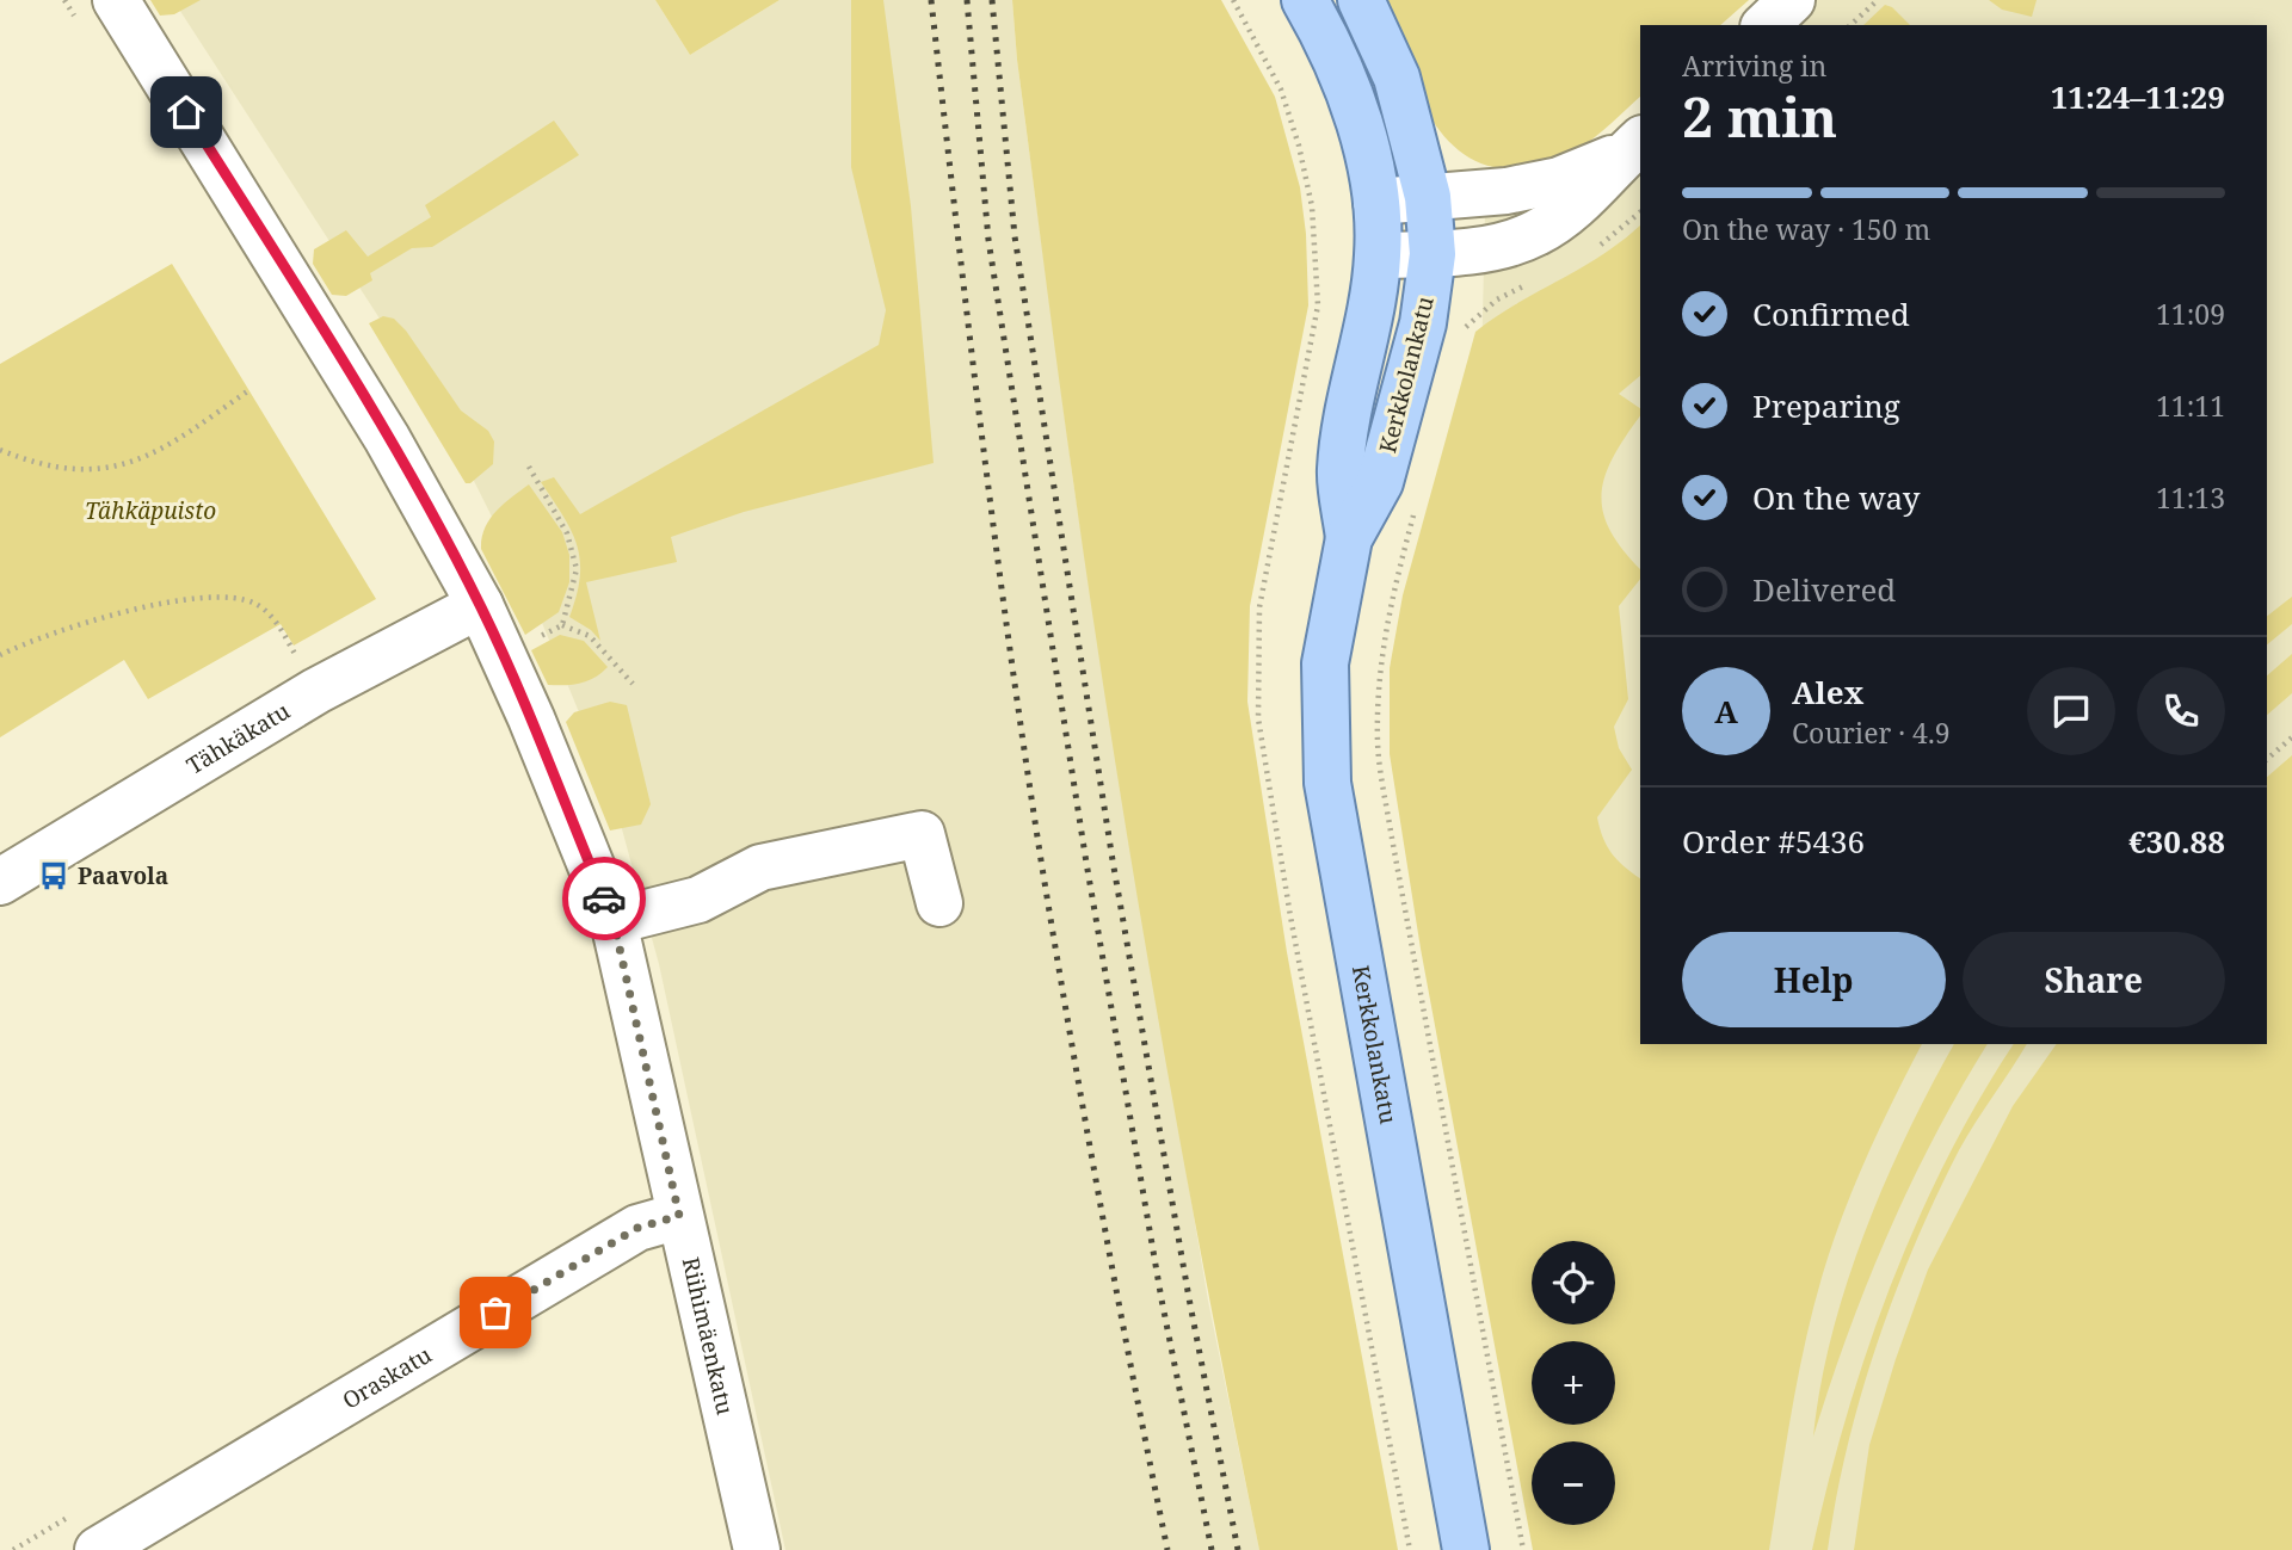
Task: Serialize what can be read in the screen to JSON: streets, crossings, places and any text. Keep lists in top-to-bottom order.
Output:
{
  "streets": {
    "main road": ["Kerkkolankatu"],
    "street": ["Tähkäkatu", "Riihimäenkatu", "Oraskatu"]
  },
  "crossings": [
    ["Tähkäkatu", "Riihimäenkatu"],
    ["Riihimäenkatu", "Oraskatu"]
  ],
  "parks": ["Tähkäpuisto"],
  "places": {
    "bus stop": ["Paavola"]
  },
  "page": {
    "heading": ["2 min", "Arriving in", "11:24–11:29"],
    "panel": [
      "Alex",
      "Courier · 4.9",
      "Order #5436",
      "€30.88"
    ],
    "bar": "On the way · 150 m",
    "list": [
      ["Confirmed", "11:09"],
      ["Preparing", "11:11"],
      ["On the way", "11:13"],
      "Delivered"
    ],
    "round": "A",
    "buttons": ["Help", "Share"],
    "map_buttons": ["+", "−"]
  }
}
